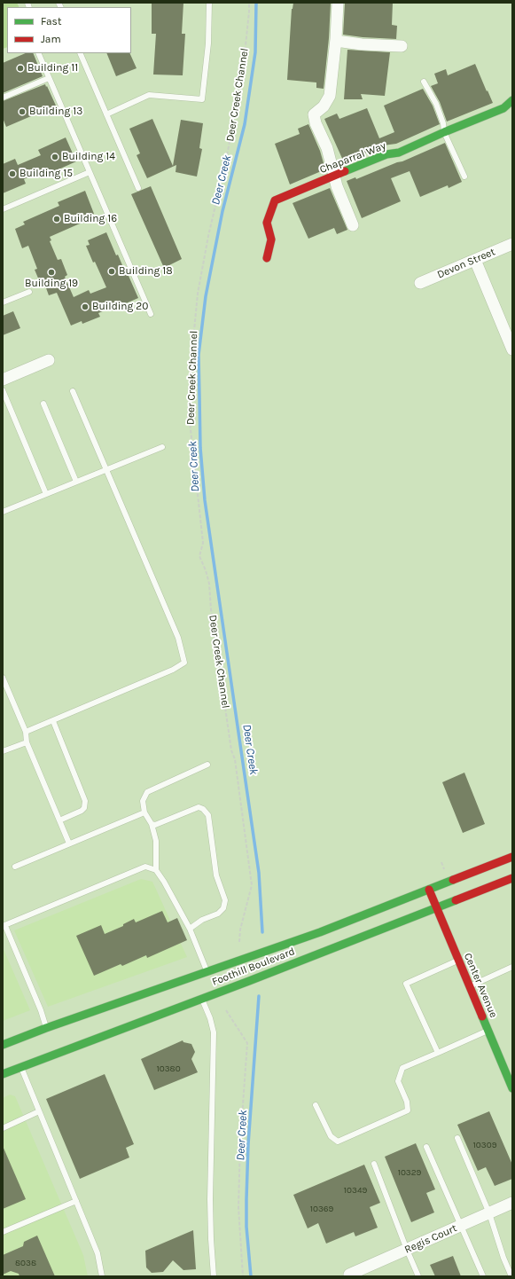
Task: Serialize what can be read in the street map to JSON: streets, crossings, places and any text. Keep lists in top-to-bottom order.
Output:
{
  "streets": {
    "main road": ["Chaparral Way", "Foothill Boulevard", "Center Avenue"],
    "street": ["Devon Street", "Regis Court"],
    "path": ["Deer Creek Channel"]
  },
  "crossings": [
    ["Foothill Boulevard", "Center Avenue"]
  ],
  "water": ["Deer Creek"],
  "places": [
    "Building 11",
    "Building 13",
    "Building 14",
    "Building 15",
    "Building 16",
    "Building 18",
    "Building 19",
    "Building 20"
  ],
  "house_numbers": [
    "10380",
    "10309",
    "10329",
    "10349",
    "10369",
    "8038"
  ],
  "legend": ["Fast", "Jam"]
}
